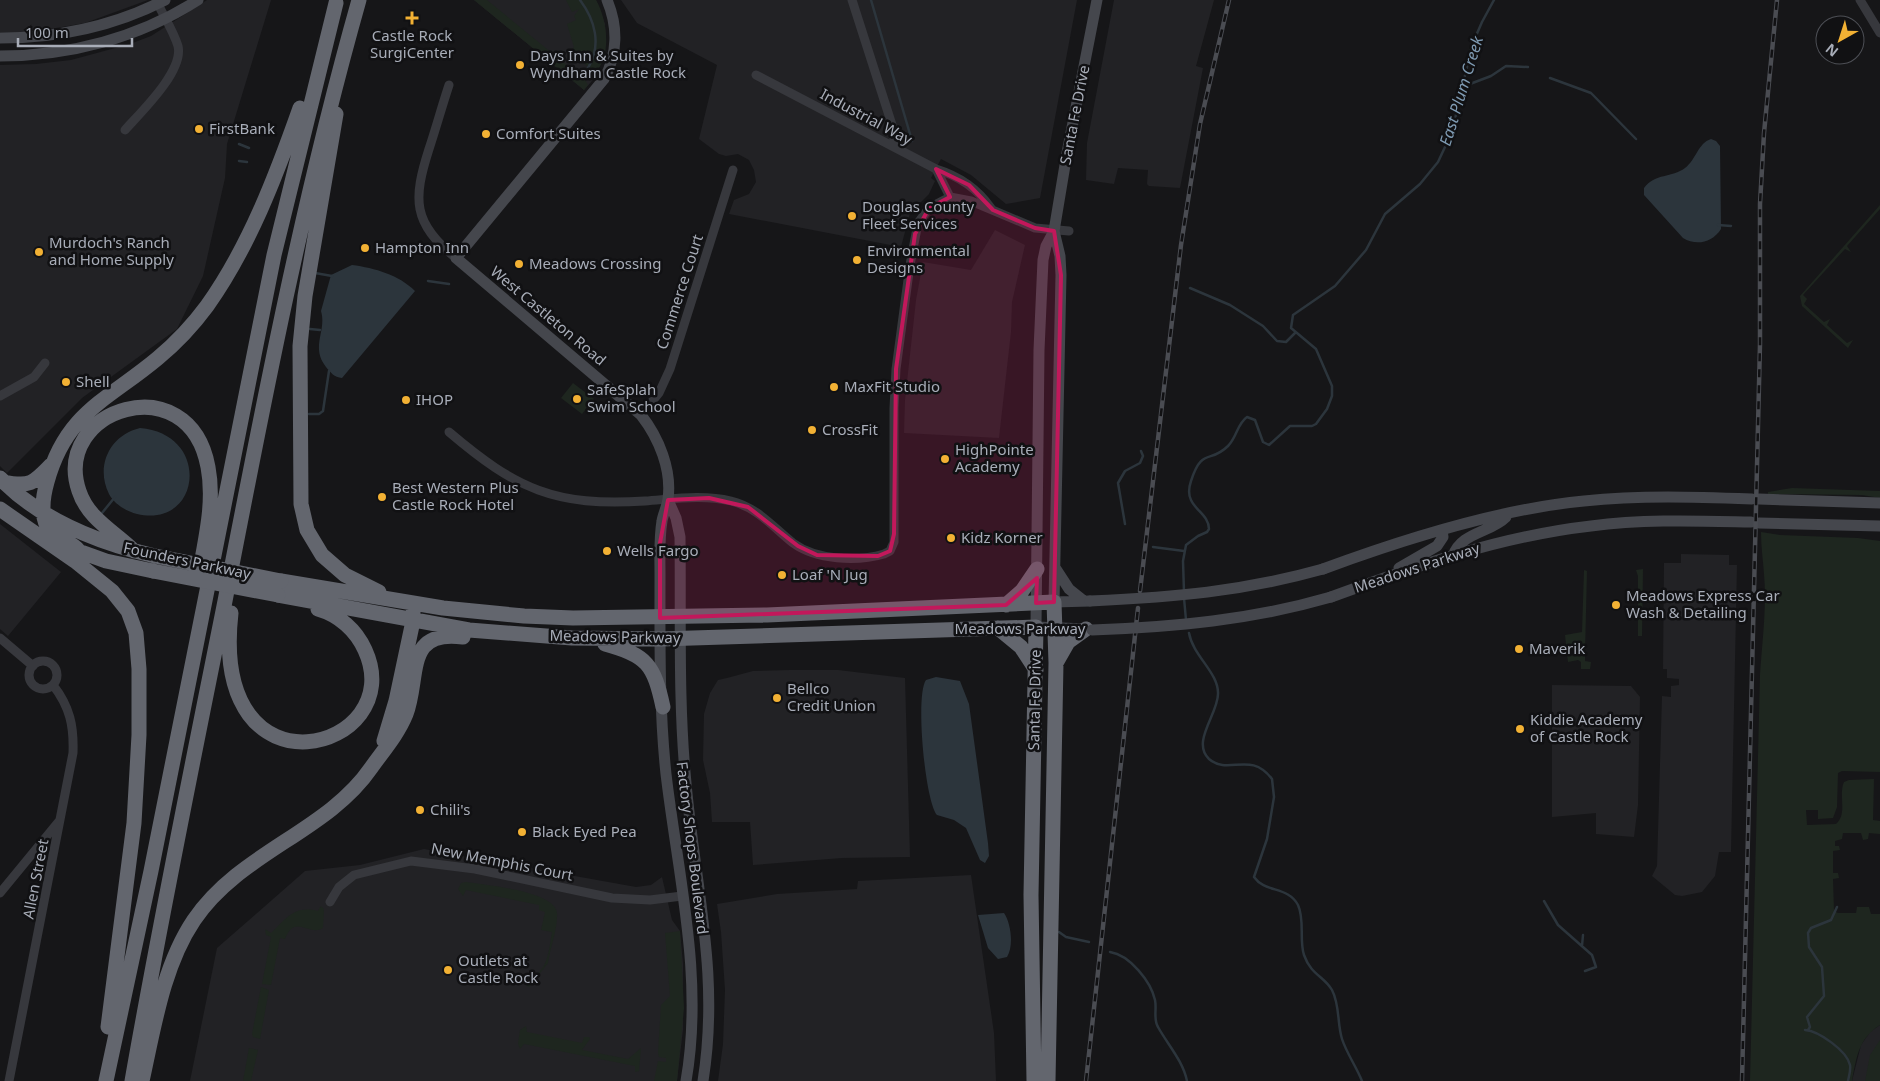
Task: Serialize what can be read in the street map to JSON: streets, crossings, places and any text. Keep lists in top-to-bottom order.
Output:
{
  "streets": {
    "highway": ["Santa Fe Drive", "Founders Parkway", "Meadows Parkway"],
    "main road": ["West Castleton Road", "Factory Shops Boulevard"],
    "street": [
      "Industrial Way",
      "Commerce Court",
      "New Memphis Court",
      "Allen Street"
    ]
  },
  "crossings": [
    ["Santa Fe Drive", "Meadows Parkway"],
    ["Commerce Court", "West Castleton Road"],
    ["West Castleton Road", "Factory Shops Boulevard"],
    ["Founders Parkway", "Meadows Parkway"],
    ["Meadows Parkway", "Factory Shops Boulevard"],
    ["Factory Shops Boulevard", "New Memphis Court"]
  ],
  "water": ["East Plum Creek"],
  "places": {
    "health": ["Castle Rock SurgiCenter"],
    "other": [
      "Days Inn & Suites by Wyndham Castle Rock",
      "FirstBank",
      "Comfort Suites",
      "Douglas County Fleet Services",
      "Hampton Inn",
      "Murdoch's Ranch and Home Supply",
      "Environmental Designs",
      "Meadows Crossing",
      "Shell",
      "MaxFit Studio",
      "SafeSplah Swim School",
      "IHOP",
      "CrossFit",
      "HighPointe Academy",
      "Best Western Plus Castle Rock Hotel",
      "Kidz Korner",
      "Wells Fargo",
      "Loaf 'N Jug",
      "Meadows Express Car Wash & Detailing",
      "Maverik",
      "Bellco Credit Union",
      "Kiddie Academy of Castle Rock",
      "Chili's",
      "Black Eyed Pea",
      "Outlets at Castle Rock"
    ]
  },
  "scale_bar": "100 m",
  "north": "bottom left"
}
